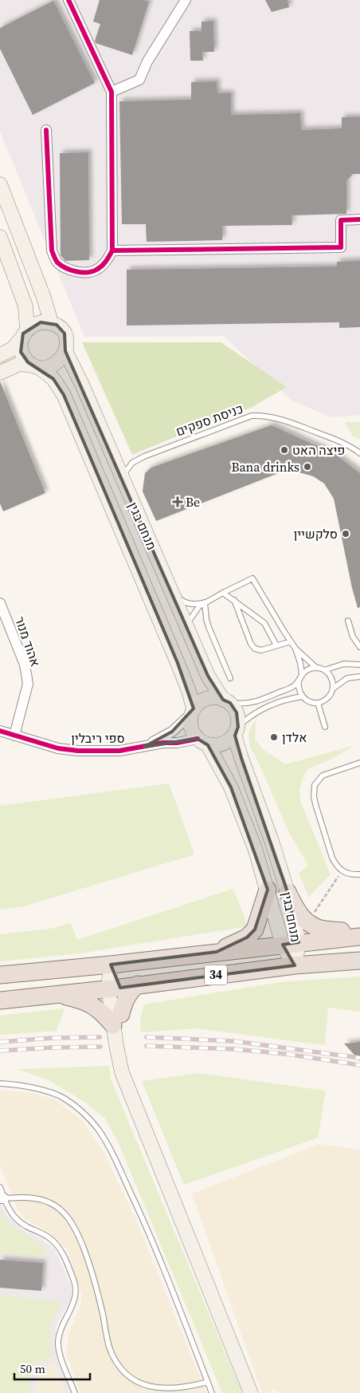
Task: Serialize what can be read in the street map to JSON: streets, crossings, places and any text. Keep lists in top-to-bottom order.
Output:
{
  "streets": {
    "highway": ["34"],
    "main road": ["מנחם בגין"],
    "street": ["אהוד מנור", "ספי ריבלין"],
    "lane": ["כניסת ספקים"]
  },
  "crossings": [
    ["כניסת ספקים", "מנחם בגין"],
    ["מנחם בגין", "ספי ריבלין"],
    ["מנחם בגין", "34"],
    ["אהוד מנור", "ספי ריבלין"]
  ],
  "places": {
    "other": [
      "פיצה האט",
      "Bana drinks",
      "סלקשיין",
      "אלדן"
    ],
    "health": ["Be"]
  },
  "scale_bar": "50 m"
}
